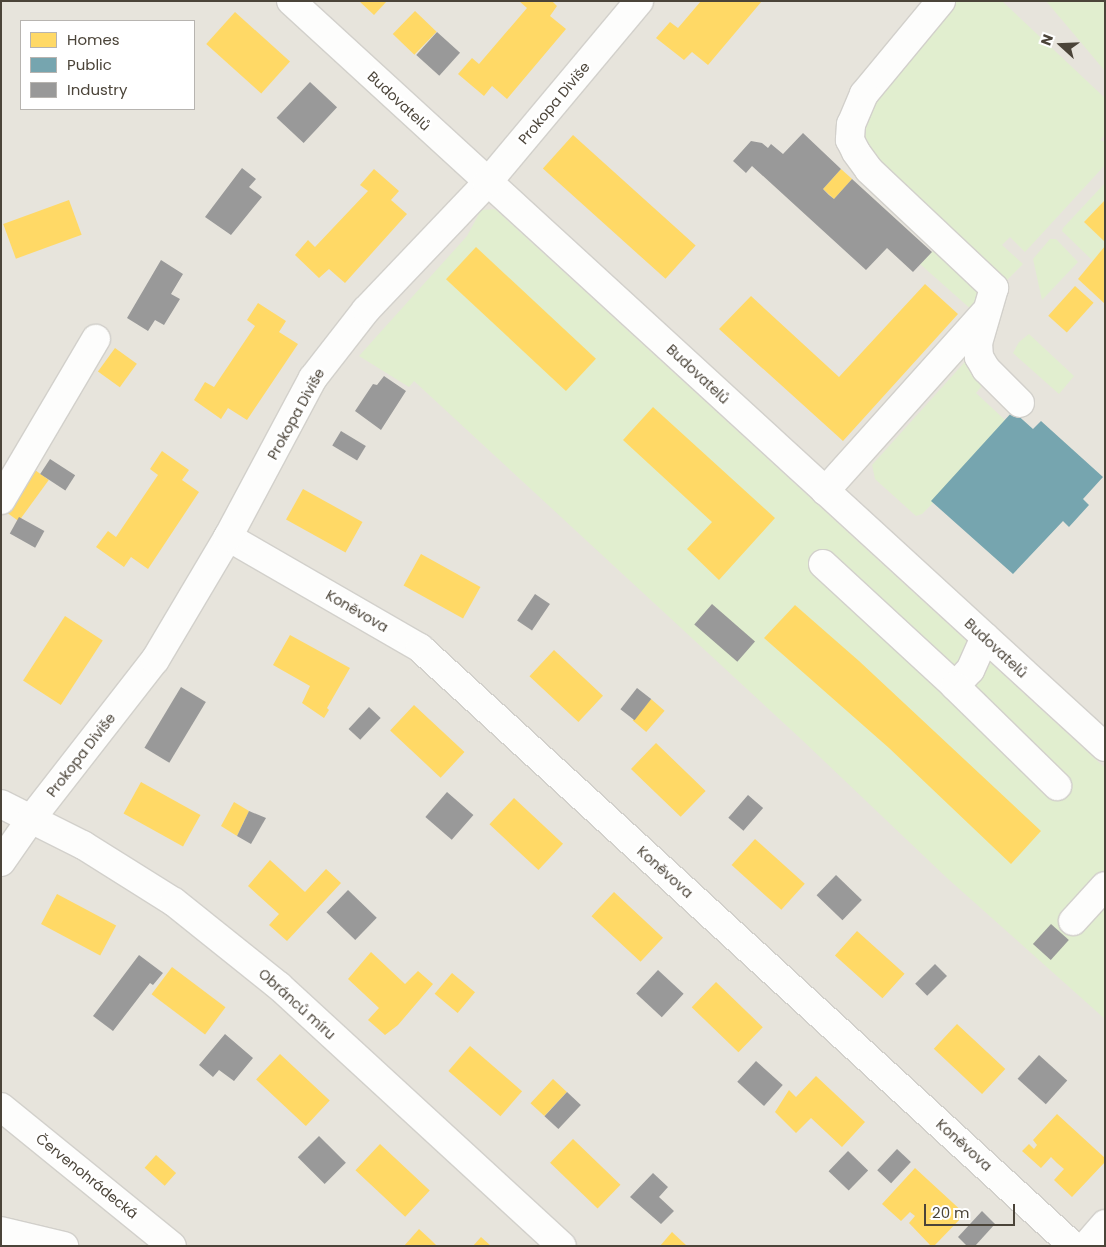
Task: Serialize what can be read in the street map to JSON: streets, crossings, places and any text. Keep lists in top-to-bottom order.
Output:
{
  "streets": {
    "street": [
      "Budovatelů",
      "Prokopa Diviše",
      "Koněvova",
      "Obránců míru",
      "Červenohrádecká"
    ]
  },
  "crossings": [
    ["Budovatelů", "Prokopa Diviše"],
    ["Prokopa Diviše", "Koněvova"],
    ["Prokopa Diviše", "Obránců míru"]
  ],
  "legend": ["Homes", "Public", "Industry"],
  "scale_bar": "20 m",
  "north": "left"
}
